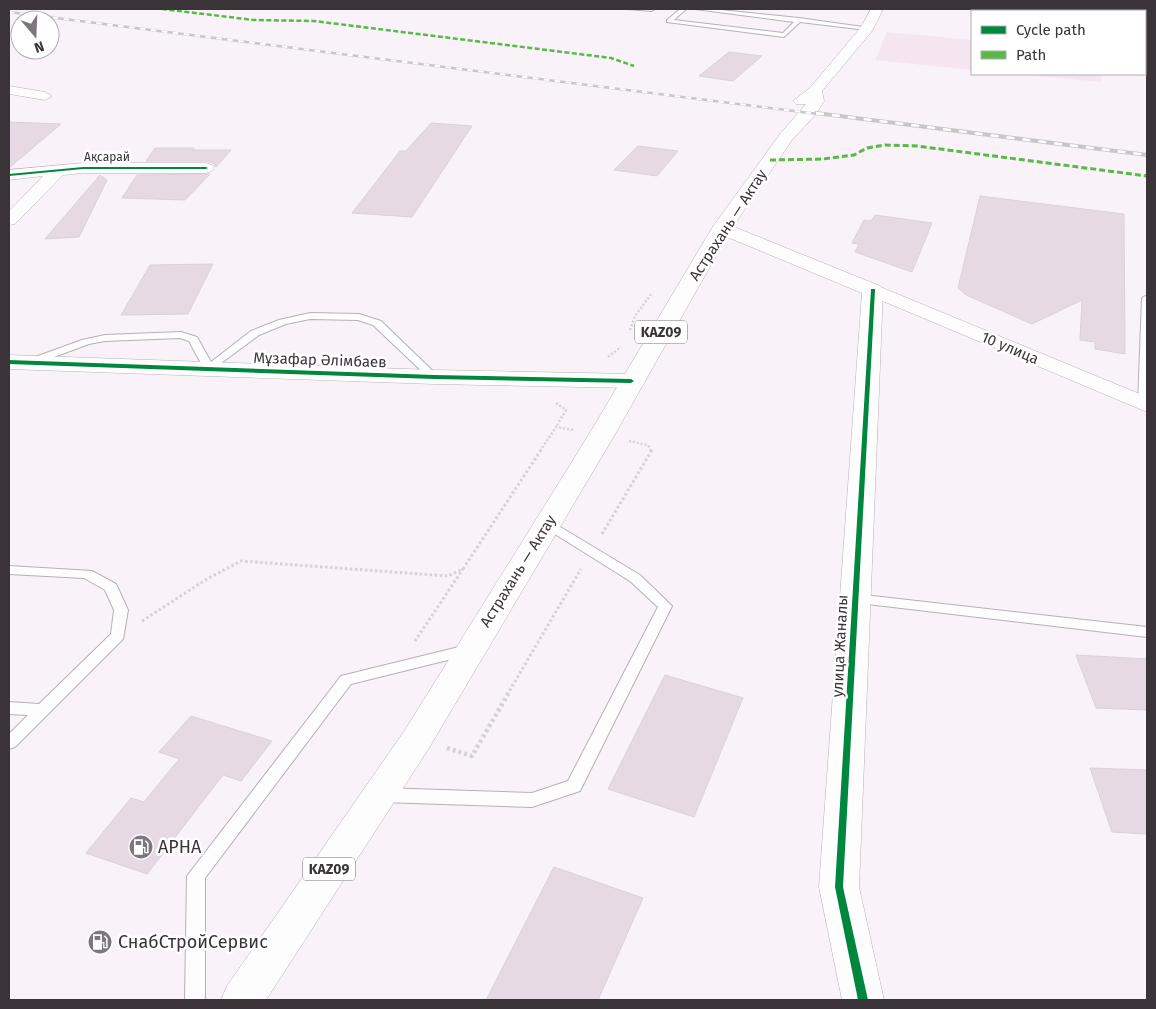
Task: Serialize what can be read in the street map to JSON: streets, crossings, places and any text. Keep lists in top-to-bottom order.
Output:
{
  "streets": {
    "main road": [
      "Астрахань — Актау",
      "KAZ09",
      "Мұзафар Әлімбаев",
      "улица Жаналы"
    ],
    "street": ["Ақсарай", "10 улица"]
  },
  "crossings": [
    ["Астрахань — Актау", "Мұзафар Әлімбаев"],
    ["10 улица", "улица Жаналы"]
  ],
  "places": {
    "fuel station": ["АРНА", "СнабСтройСервис"]
  },
  "legend": ["Cycle path", "Path"],
  "north": "bottom"
}
